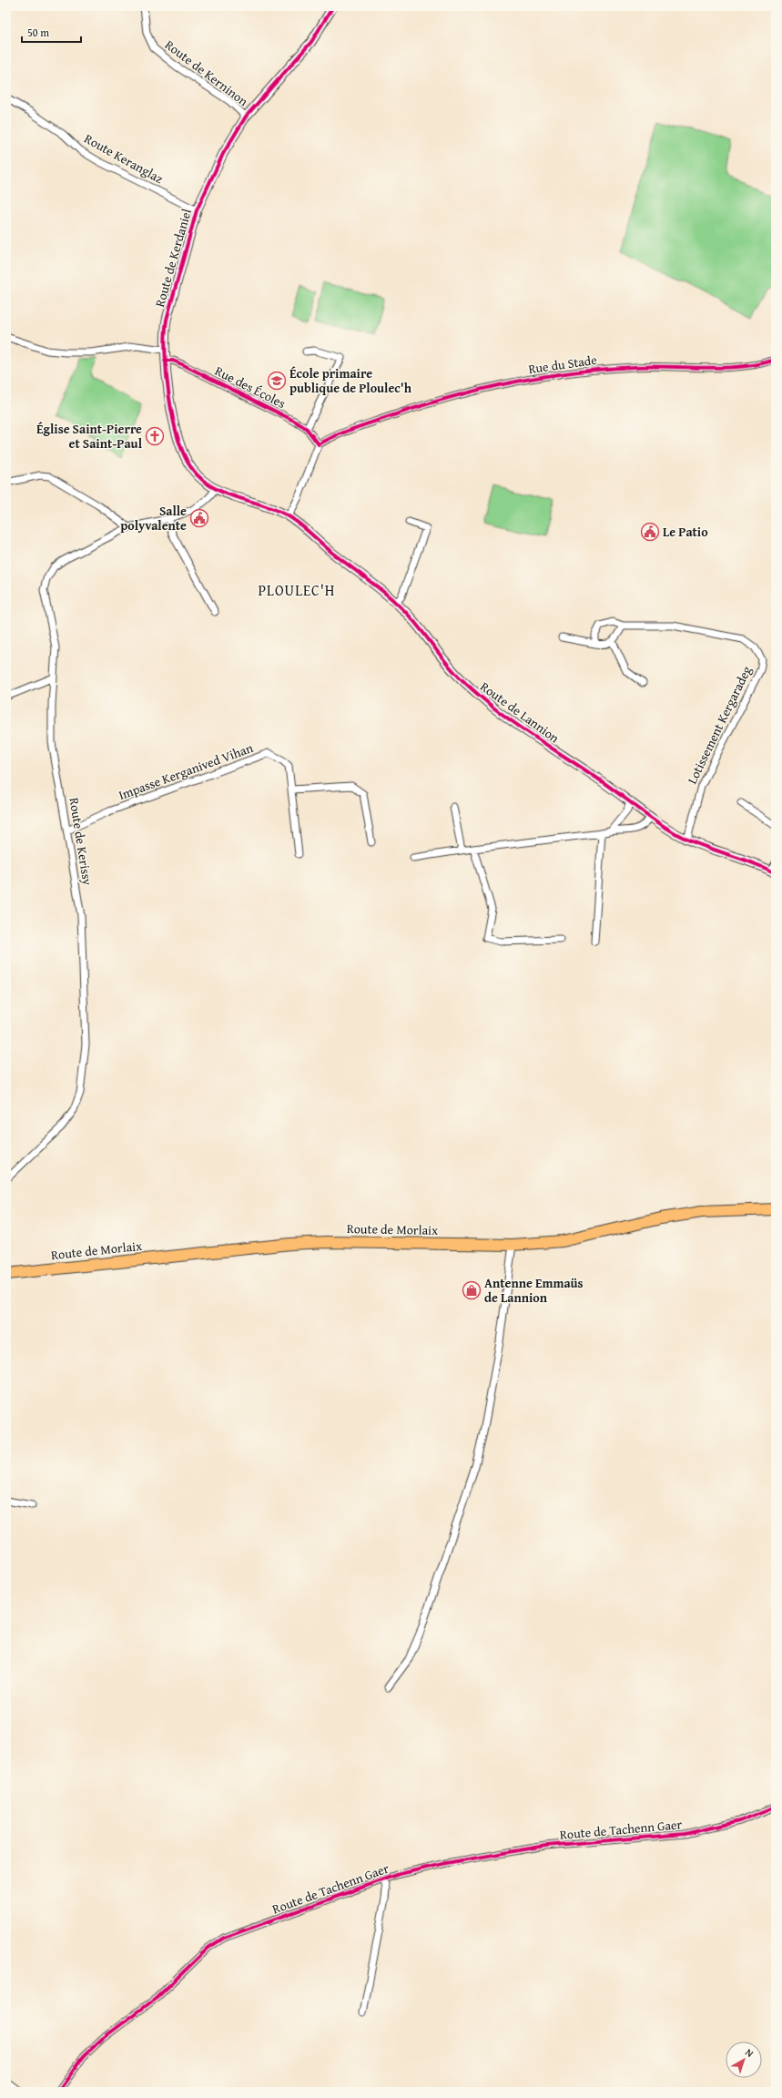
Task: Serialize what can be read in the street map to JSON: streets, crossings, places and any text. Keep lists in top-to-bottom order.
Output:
{
  "streets": {
    "main road": ["Route de Morlaix"],
    "street": [
      "Route de Kerninon",
      "Route Keranglaz",
      "Route de Kerdaniel",
      "Rue du Stade",
      "Rue des Écoles",
      "Route de Lannion",
      "Lotissement Kergaradeg",
      "Impasse Kerganived Vihan",
      "Route de Kerissy",
      "Route de Tachenn Gaer"
    ]
  },
  "crossings": [
    ["Route de Kerninon", "Route de Kerdaniel"],
    ["Route Keranglaz", "Route de Kerdaniel"],
    ["Route de Kerdaniel", "Rue des Écoles"],
    ["Route de Kerdaniel", "Route de Lannion"],
    ["Route de Kerdaniel", "Route de Kerissy"],
    ["Rue du Stade", "Rue des Écoles"],
    ["Route de Lannion", "Lotissement Kergaradeg"],
    ["Route de Lannion", "Route de Kerissy"],
    ["Impasse Kerganived Vihan", "Route de Kerissy"]
  ],
  "districts": ["PLOULEC'H"],
  "places": {
    "school or university": ["École primaire publique de Ploulec'h"],
    "church": ["Église Saint-Pierre et Saint-Paul"],
    "public building": ["Salle polyvalente", "Le Patio"],
    "shop": ["Antenne Emmaüs de Lannion"]
  },
  "scale_bar": "50 m",
  "north": "top right"
}
